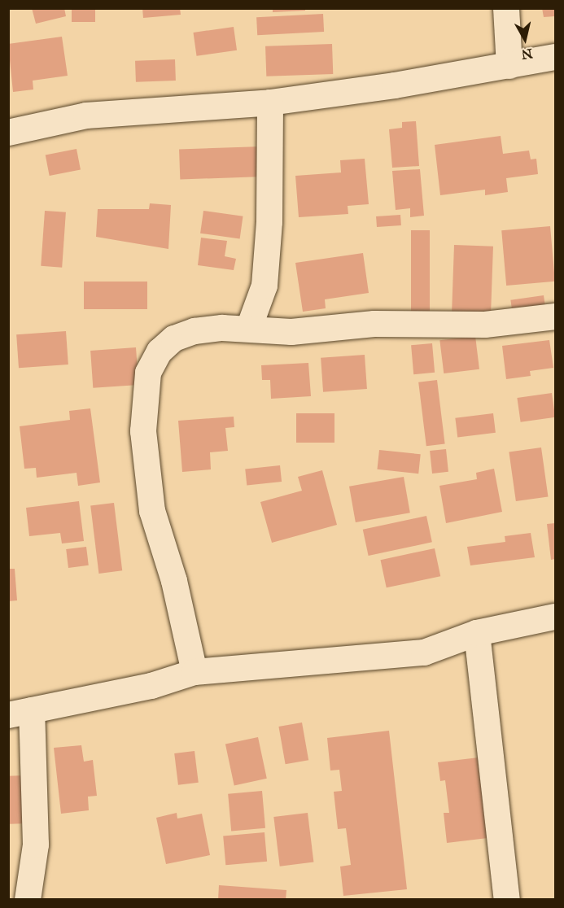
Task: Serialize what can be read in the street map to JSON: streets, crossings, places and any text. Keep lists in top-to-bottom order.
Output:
{
  "north": "bottom"
}
